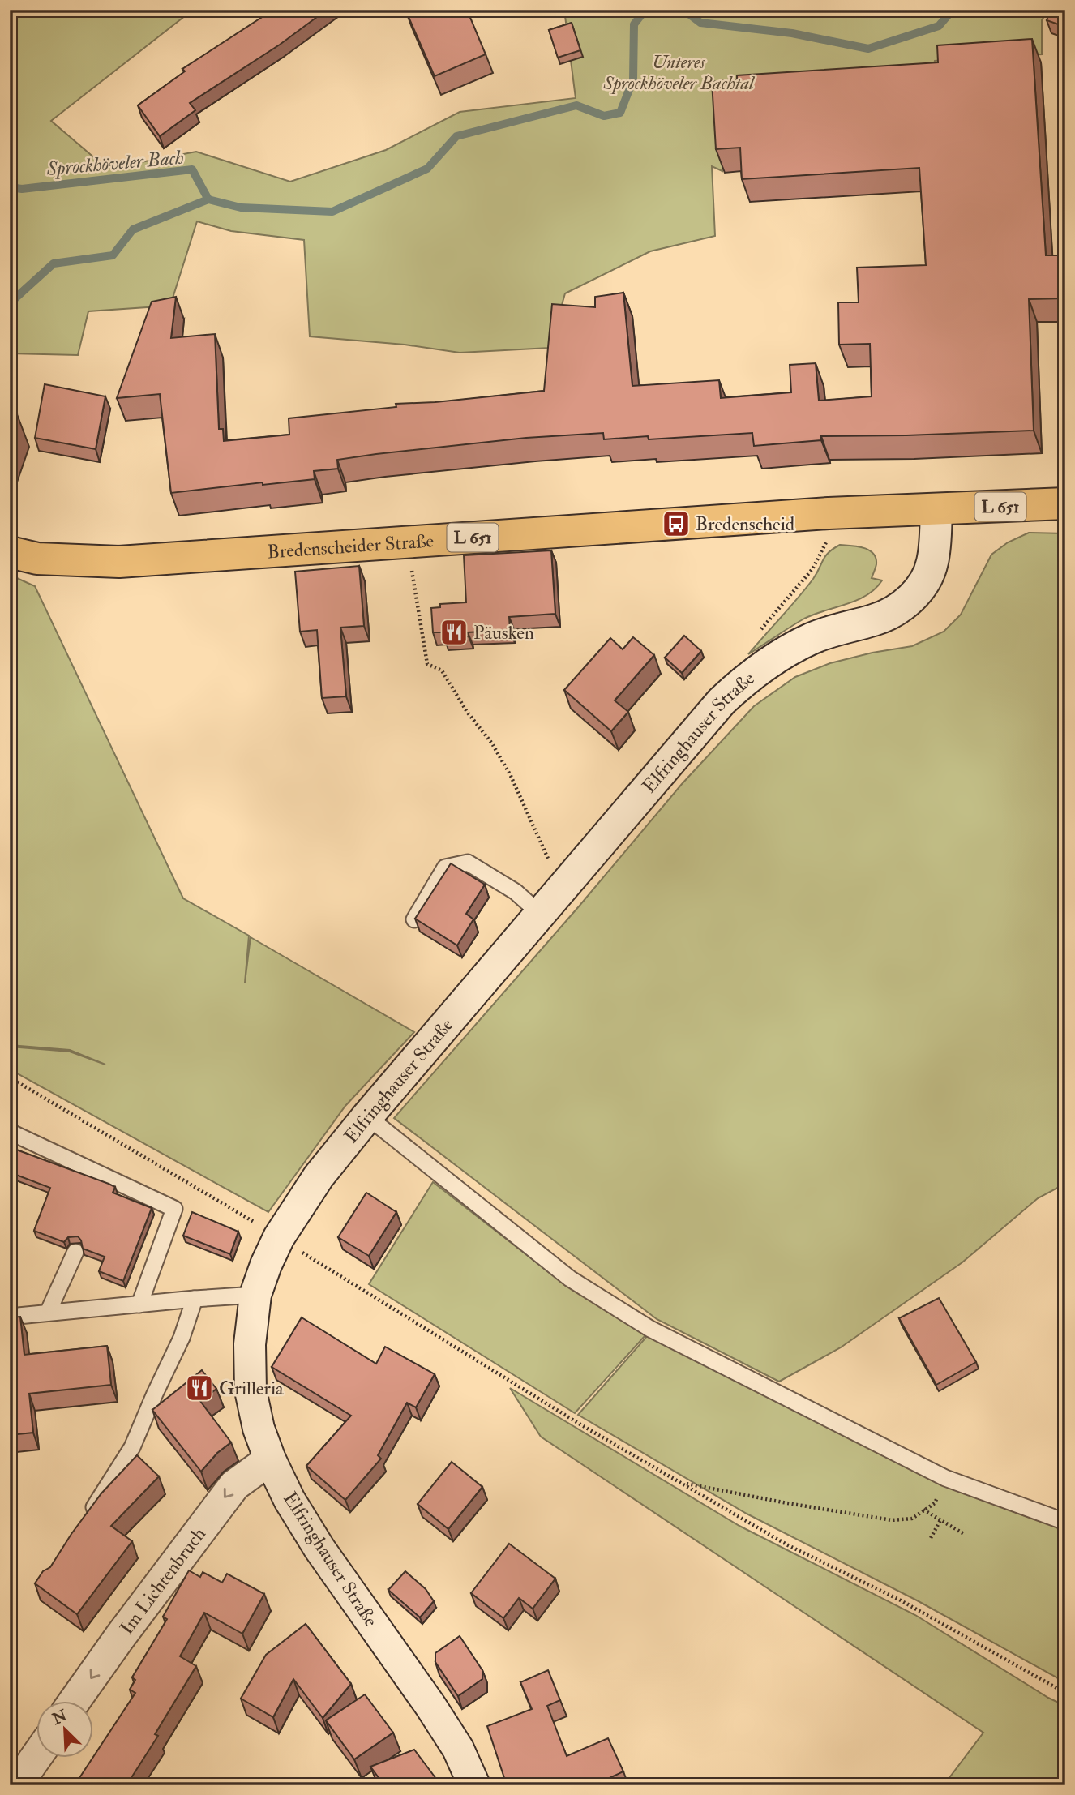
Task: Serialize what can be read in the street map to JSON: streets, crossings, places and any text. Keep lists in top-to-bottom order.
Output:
{
  "streets": {
    "main road": [
      "L 651",
      "Bredenscheider Straße",
      "Elfringhauser Straße",
      "Im Lichtenbruch"
    ]
  },
  "crossings": [
    ["Bredenscheider Straße", "Elfringhauser Straße"],
    ["Elfringhauser Straße", "Im Lichtenbruch"]
  ],
  "one_way": ["Im Lichtenbruch"],
  "water": ["Sprockhöveler Bach"],
  "parks": ["Unteres Sprockhöveler Bachtal"],
  "places": {
    "bus stop": ["Bredenscheid"],
    "restaurant": ["Päusken", "Grilleria"]
  },
  "north": "top left"
}
